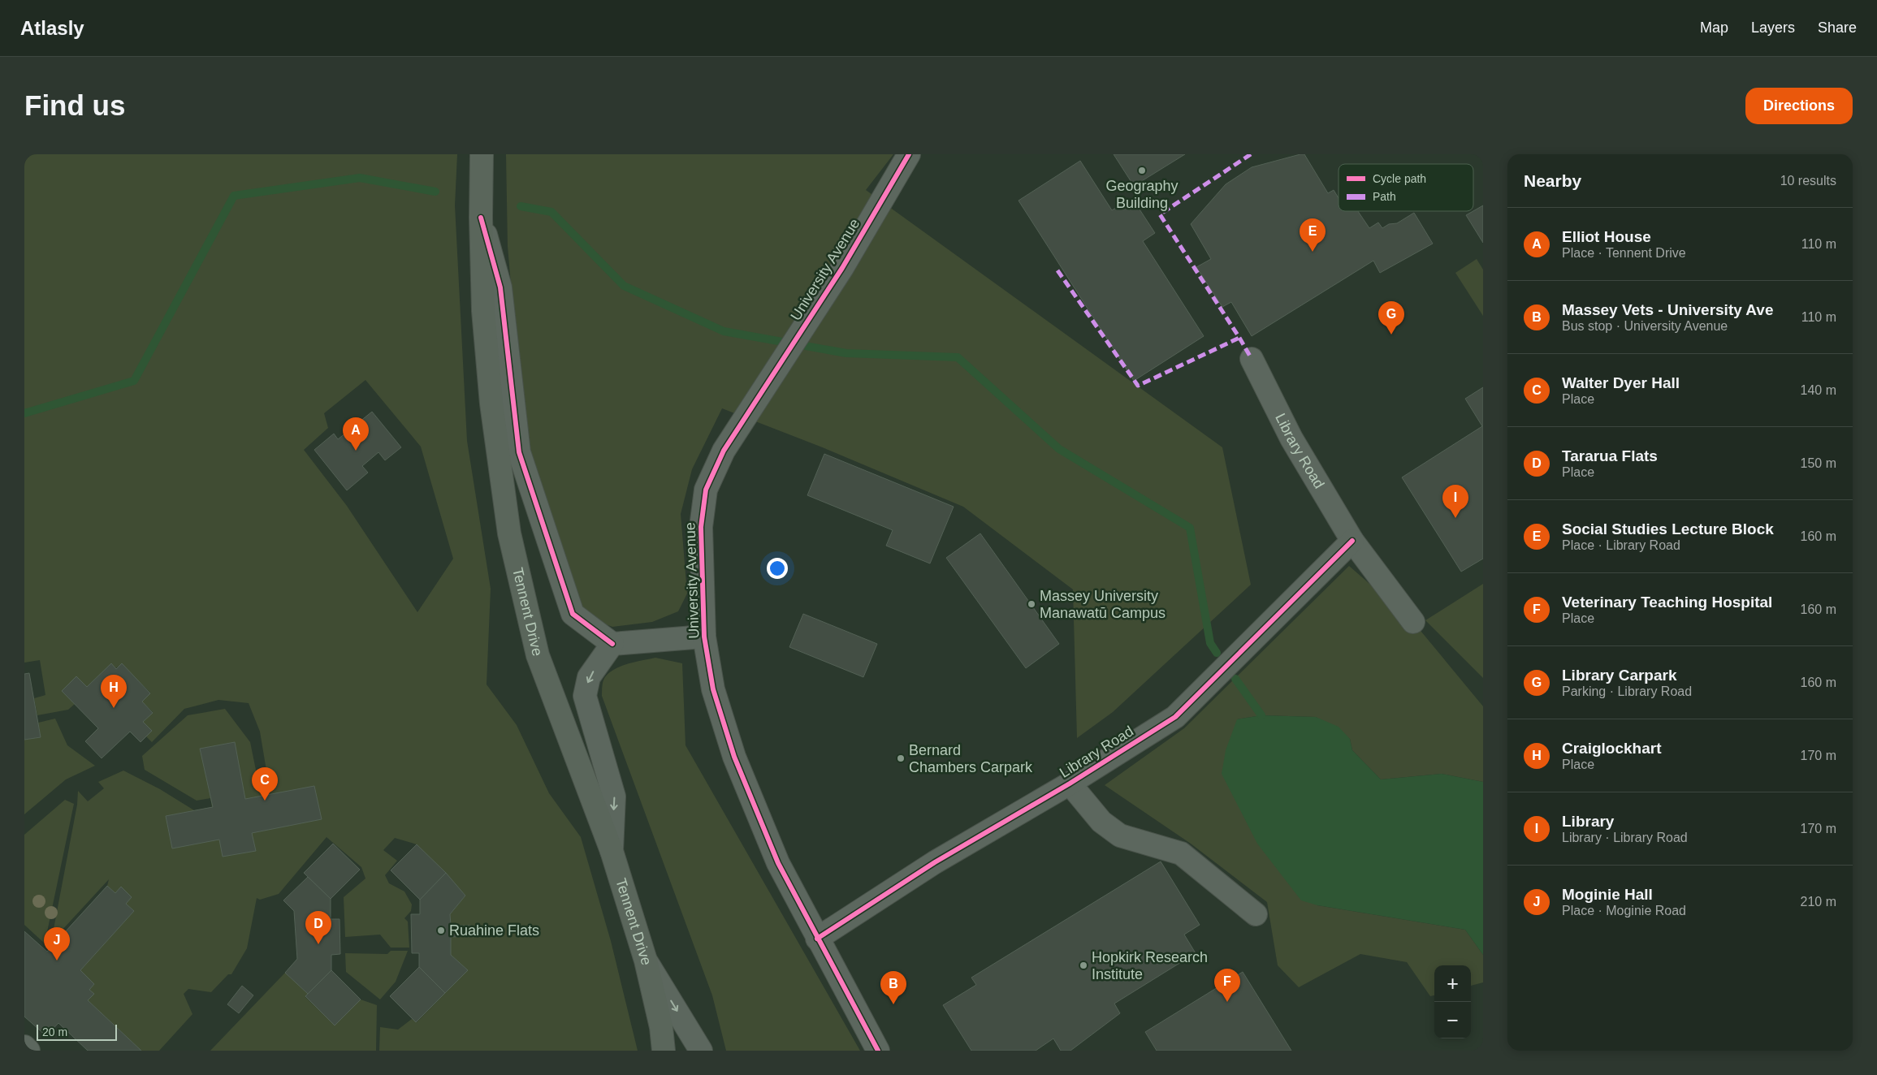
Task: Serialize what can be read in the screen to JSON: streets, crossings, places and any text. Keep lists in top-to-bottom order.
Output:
{
  "streets": {
    "main road": ["Tennent Drive"],
    "street": ["University Avenue", "Library Road"]
  },
  "crossings": [
    ["University Avenue", "Library Road"]
  ],
  "places": [
    "Geography Building",
    "Massey University Manawatū Campus",
    "Bernard Chambers Carpark",
    "Ruahine Flats",
    "Hopkirk Research Institute"
  ],
  "legend": ["Cycle path", "Path"],
  "scale_bar": "20 m",
  "page": {
    "header": "Atlasly",
    "nav": ["Map", "Layers", "Share"],
    "buttons": "Directions",
    "title": "Find us",
    "heading": ["Nearby", "10 results"],
    "list": [
      {
        "mark": "A",
        "name": "Elliot House",
        "note": "Place · Tennent Drive",
        "value": "110 m"
      },
      {
        "mark": "B",
        "name": "Massey Vets - University Ave",
        "note": "Bus stop · University Avenue",
        "value": "110 m"
      },
      {
        "mark": "C",
        "name": "Walter Dyer Hall",
        "note": "Place",
        "value": "140 m"
      },
      {
        "mark": "D",
        "name": "Tararua Flats",
        "note": "Place",
        "value": "150 m"
      },
      {
        "mark": "E",
        "name": "Social Studies Lecture Block",
        "note": "Place · Library Road",
        "value": "160 m"
      },
      {
        "mark": "F",
        "name": "Veterinary Teaching Hospital",
        "note": "Place",
        "value": "160 m"
      },
      {
        "mark": "G",
        "name": "Library Carpark",
        "note": "Parking · Library Road",
        "value": "160 m"
      },
      {
        "mark": "H",
        "name": "Craiglockhart",
        "note": "Place",
        "value": "170 m"
      },
      {
        "mark": "I",
        "name": "Library",
        "note": "Library · Library Road",
        "value": "170 m"
      },
      {
        "mark": "J",
        "name": "Moginie Hall",
        "note": "Place · Moginie Road",
        "value": "210 m"
      }
    ],
    "pins": [
      "E",
      "G",
      "A",
      "I",
      "H",
      "C",
      "D",
      "J",
      "F",
      "B"
    ],
    "map_buttons": ["+", "−"],
    "scale": "20 m"
  }
}
